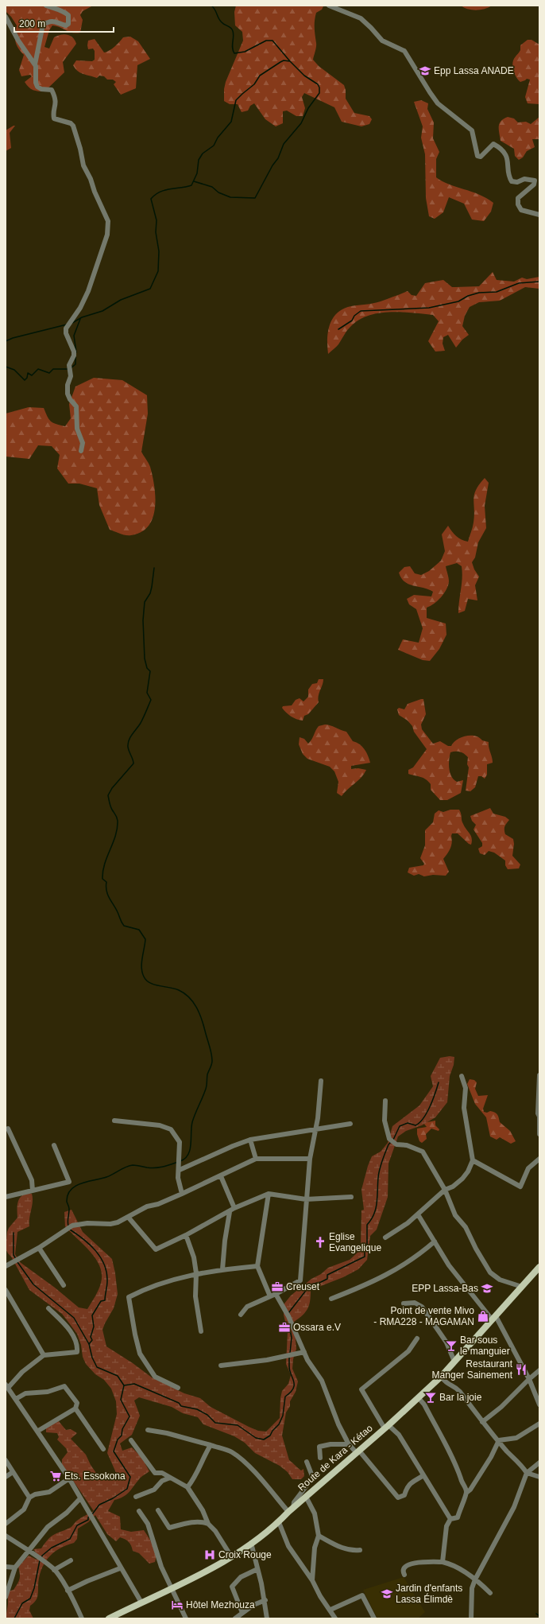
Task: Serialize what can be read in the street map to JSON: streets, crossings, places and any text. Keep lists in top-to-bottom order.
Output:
{
  "streets": {
    "main road": ["Route de Kara - Kétao"]
  },
  "places": {
    "school or university": ["Epp Lassa ANADE", "EPP Lassa-Bas", "Jardin d'enfants Lassa Élimdè"],
    "church": ["Eglise Evangelique"],
    "office": ["Creuset", "Ossara e.V"],
    "shop": ["Point de vente Mivo - RMA228 - MAGAMAN"],
    "bar": ["Bar sous le manguier", "Bar la joie"],
    "restaurant": ["Restaurant Manger Sainement"],
    "supermarket": ["Ets. Essokona"],
    "hospital": ["Croix Rouge"],
    "hotel": ["Hôtel Mezhouza"]
  },
  "scale_bar": "200 m"
}
